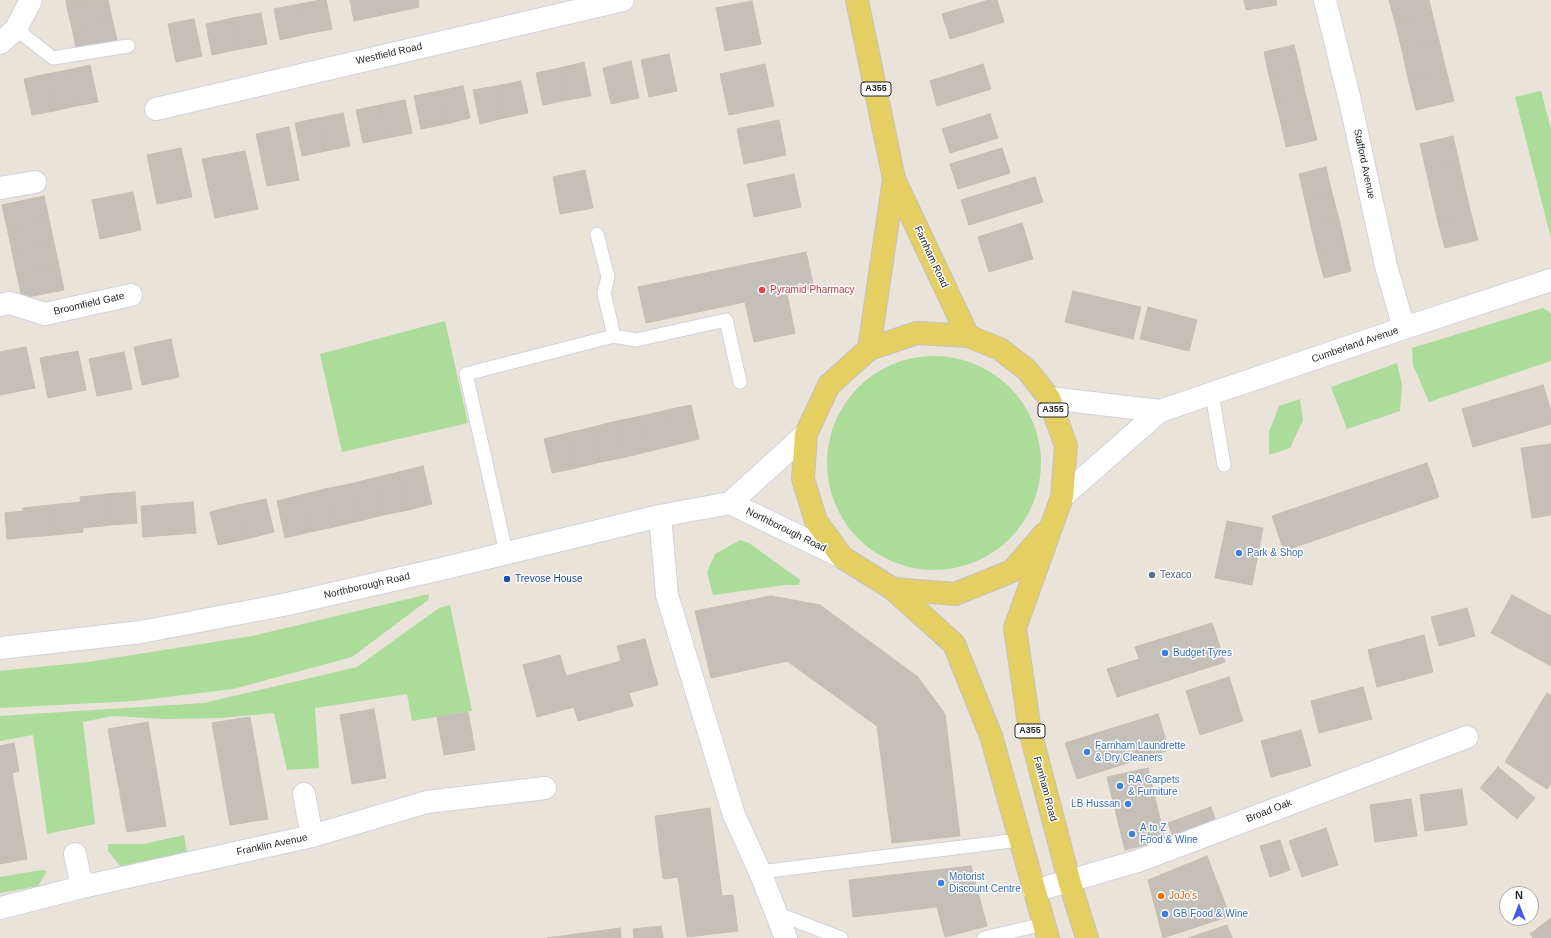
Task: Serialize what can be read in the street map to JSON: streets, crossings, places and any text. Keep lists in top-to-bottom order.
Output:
{
  "streets": {
    "main road": ["A355", "Farnham Road"],
    "street": [
      "Westfield Road",
      "Stafford Avenue",
      "Broomfield Gate",
      "Cumberland Avenue",
      "Northborough Road",
      "Broad Oak",
      "Franklin Avenue"
    ]
  },
  "crossings": [
    ["Stafford Avenue", "Cumberland Avenue"],
    ["Farnham Road", "Cumberland Avenue"],
    ["Farnham Road", "Northborough Road"],
    ["Farnham Road", "Broad Oak"]
  ],
  "places": [
    "Pyramid Pharmacy",
    "Park & Shop",
    "Texaco",
    "Trevose House",
    "Budget Tyres",
    "Farnham Laundrette & Dry Cleaners",
    "RA Carpets & Furniture",
    "LB Hussan",
    "A to Z Food & Wine",
    "Motorist Discount Centre",
    "JoJo's",
    "GB Food & Wine"
  ],
  "north": "top"
}
